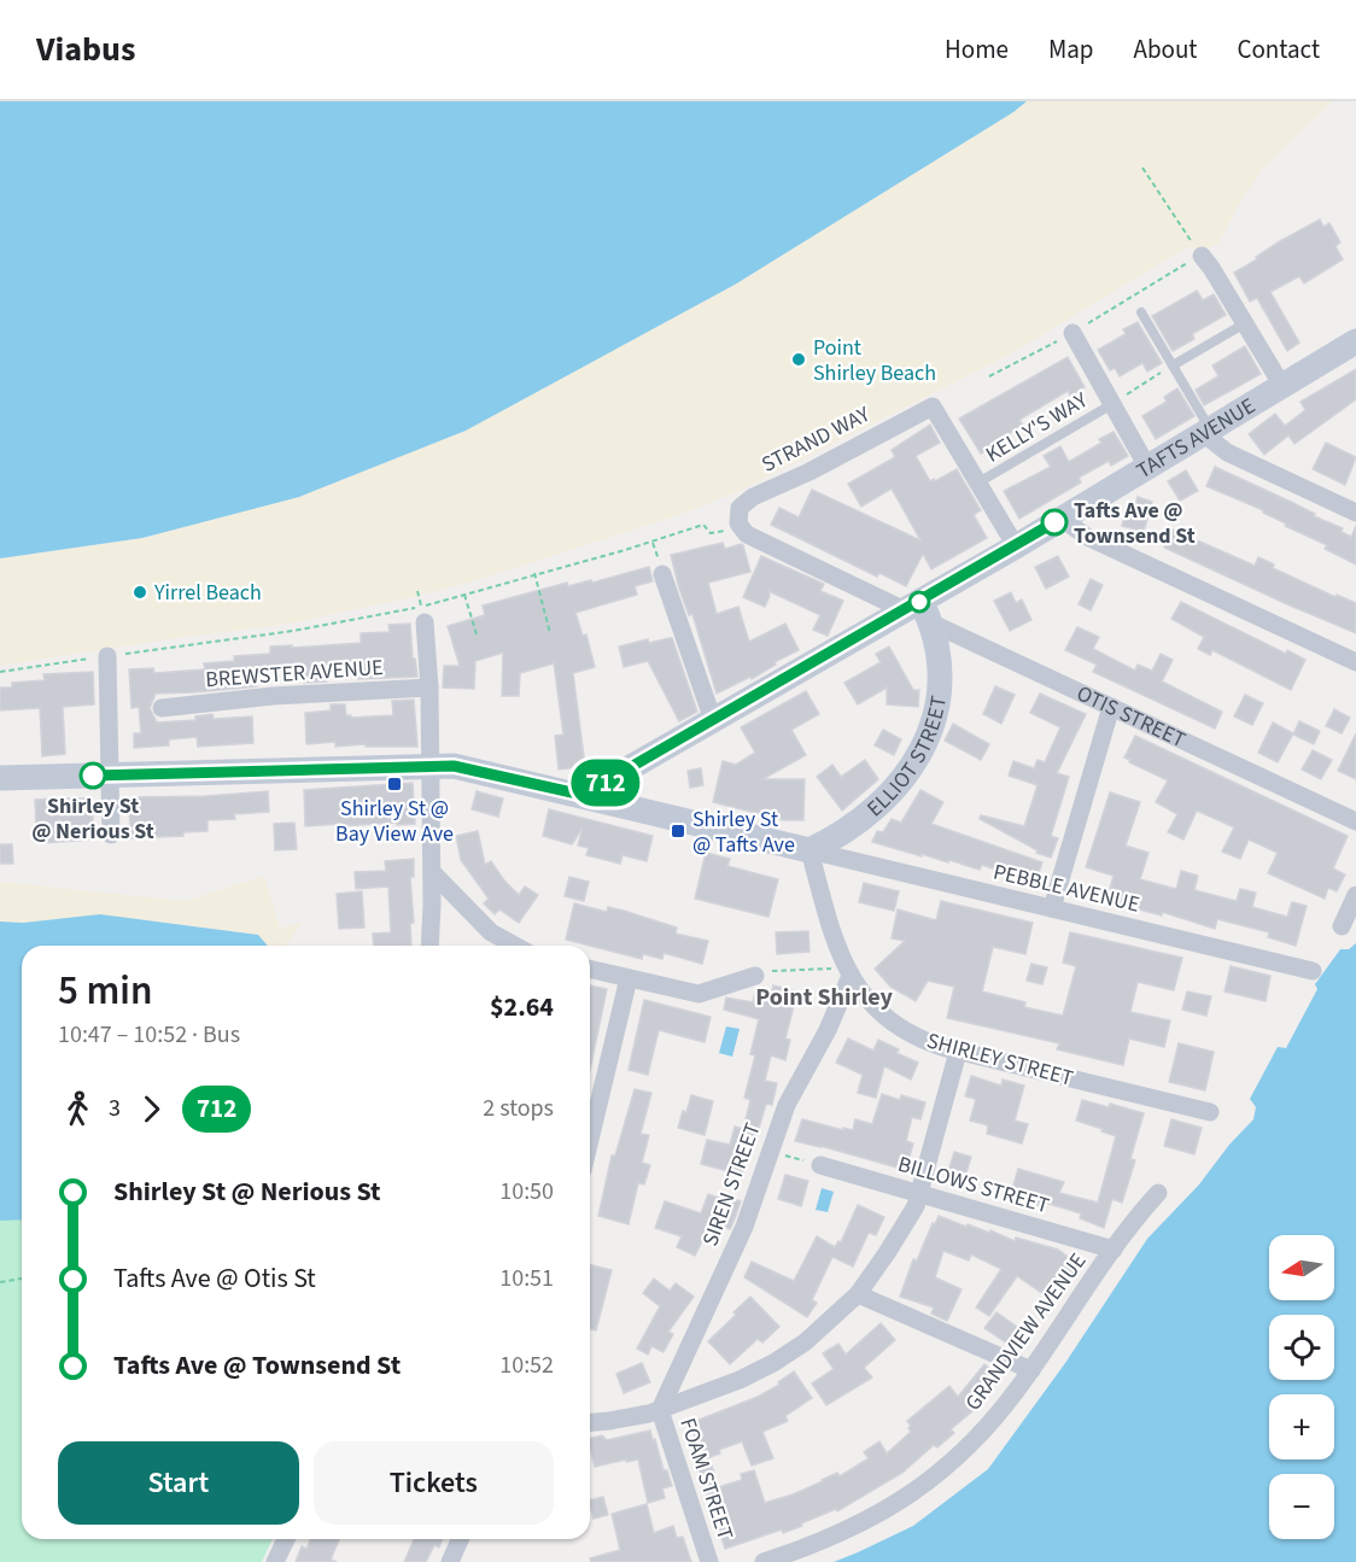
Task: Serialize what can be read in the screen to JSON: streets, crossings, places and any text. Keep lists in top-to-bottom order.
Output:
{
  "streets": {
    "main road": ["TAFTS AVENUE", "ELLIOT STREET"],
    "street": [
      "STRAND WAY",
      "BREWSTER AVENUE",
      "OTIS STREET",
      "PEBBLE AVENUE",
      "SHIRLEY STREET",
      "SIREN STREET",
      "BILLOWS STREET",
      "GRANDVIEW AVENUE",
      "FOAM STREET"
    ],
    "lane": ["KELLY'S WAY"]
  },
  "crossings": [
    ["KELLY'S WAY", "STRAND WAY"],
    ["TAFTS AVENUE", "OTIS STREET"],
    ["TAFTS AVENUE", "ELLIOT STREET"],
    ["STRAND WAY", "OTIS STREET"],
    ["OTIS STREET", "ELLIOT STREET"],
    ["ELLIOT STREET", "PEBBLE AVENUE"],
    ["ELLIOT STREET", "SHIRLEY STREET"],
    ["PEBBLE AVENUE", "SHIRLEY STREET"],
    ["SHIRLEY STREET", "SIREN STREET"],
    ["SIREN STREET", "FOAM STREET"],
    ["BILLOWS STREET", "GRANDVIEW AVENUE"]
  ],
  "districts": ["Point Shirley"],
  "places": {
    "other": [
      "Point Shirley Beach",
      "Tafts Ave @ Townsend St",
      "Yirrel Beach",
      "Shirley St @ Nerious St"
    ],
    "transit": ["Shirley St @ Bay View Ave", "Shirley St @ Tafts Ave"]
  },
  "lines": ["bus line 712"],
  "north": "left",
  "page": {
    "header": "Viabus",
    "nav": [
      "Home",
      "Map",
      "About",
      "Contact"
    ],
    "on_map": "712",
    "heading": ["5 min", "10:47 – 10:52 · Bus", "$2.64"],
    "legs": ["3", "712", "2 stops"],
    "list": [
      {
        "name": "Shirley St @ Nerious St",
        "value": "10:50"
      },
      {
        "name": "Tafts Ave @ Otis St",
        "value": "10:51"
      },
      {
        "name": "Tafts Ave @ Townsend St",
        "value": "10:52"
      }
    ],
    "map_buttons": ["+", "−"],
    "buttons": ["Start", "Tickets"]
  }
}
